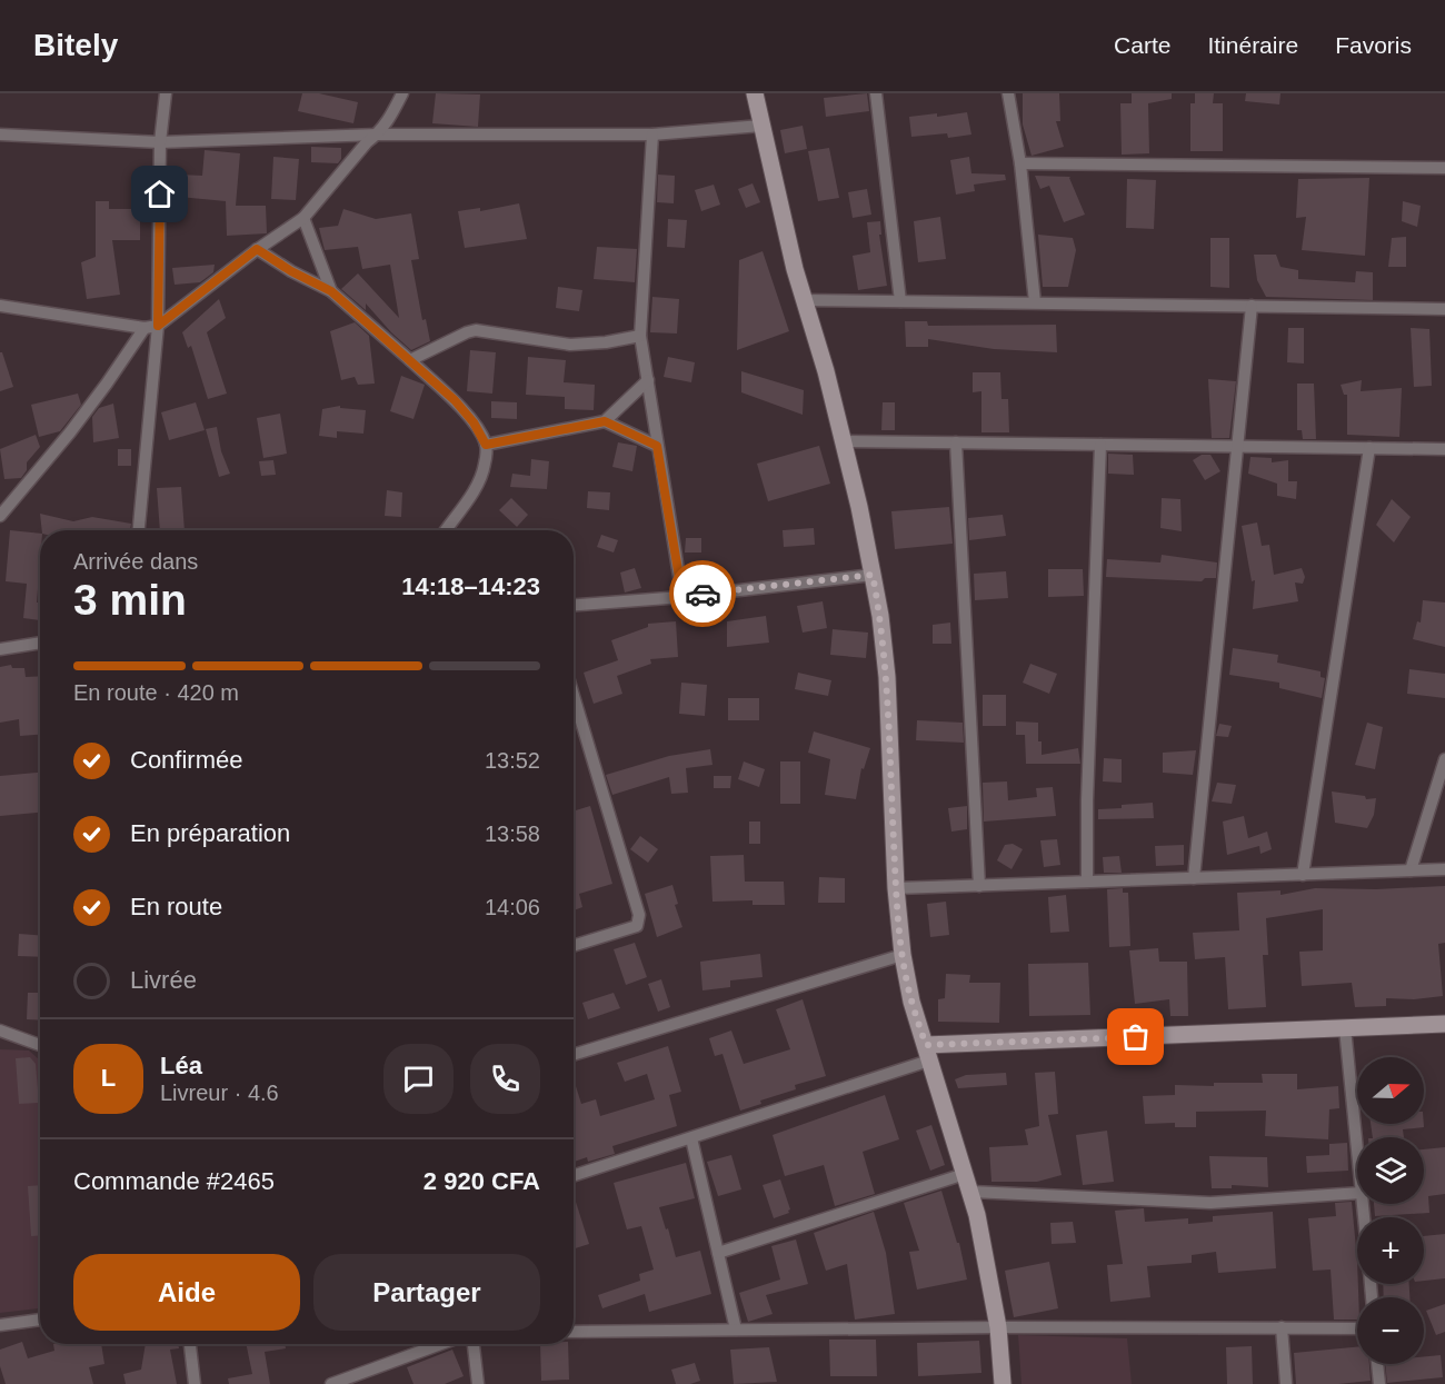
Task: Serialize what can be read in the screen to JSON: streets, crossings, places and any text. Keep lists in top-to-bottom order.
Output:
{
  "north": "right",
  "page": {
    "header": "Bitely",
    "nav": ["Carte", "Itinéraire", "Favoris"],
    "heading": ["3 min", "Arrivée dans", "14:18–14:23"],
    "panel": [
      "Léa",
      "Livreur · 4.6",
      "Commande #2465",
      "2 920 CFA"
    ],
    "bar": "En route · 420 m",
    "list": [
      ["Confirmée", "13:52"],
      ["En préparation", "13:58"],
      ["En route", "14:06"],
      "Livrée"
    ],
    "round": "L",
    "map_buttons": ["+", "−"],
    "buttons": ["Aide", "Partager"]
  }
}
